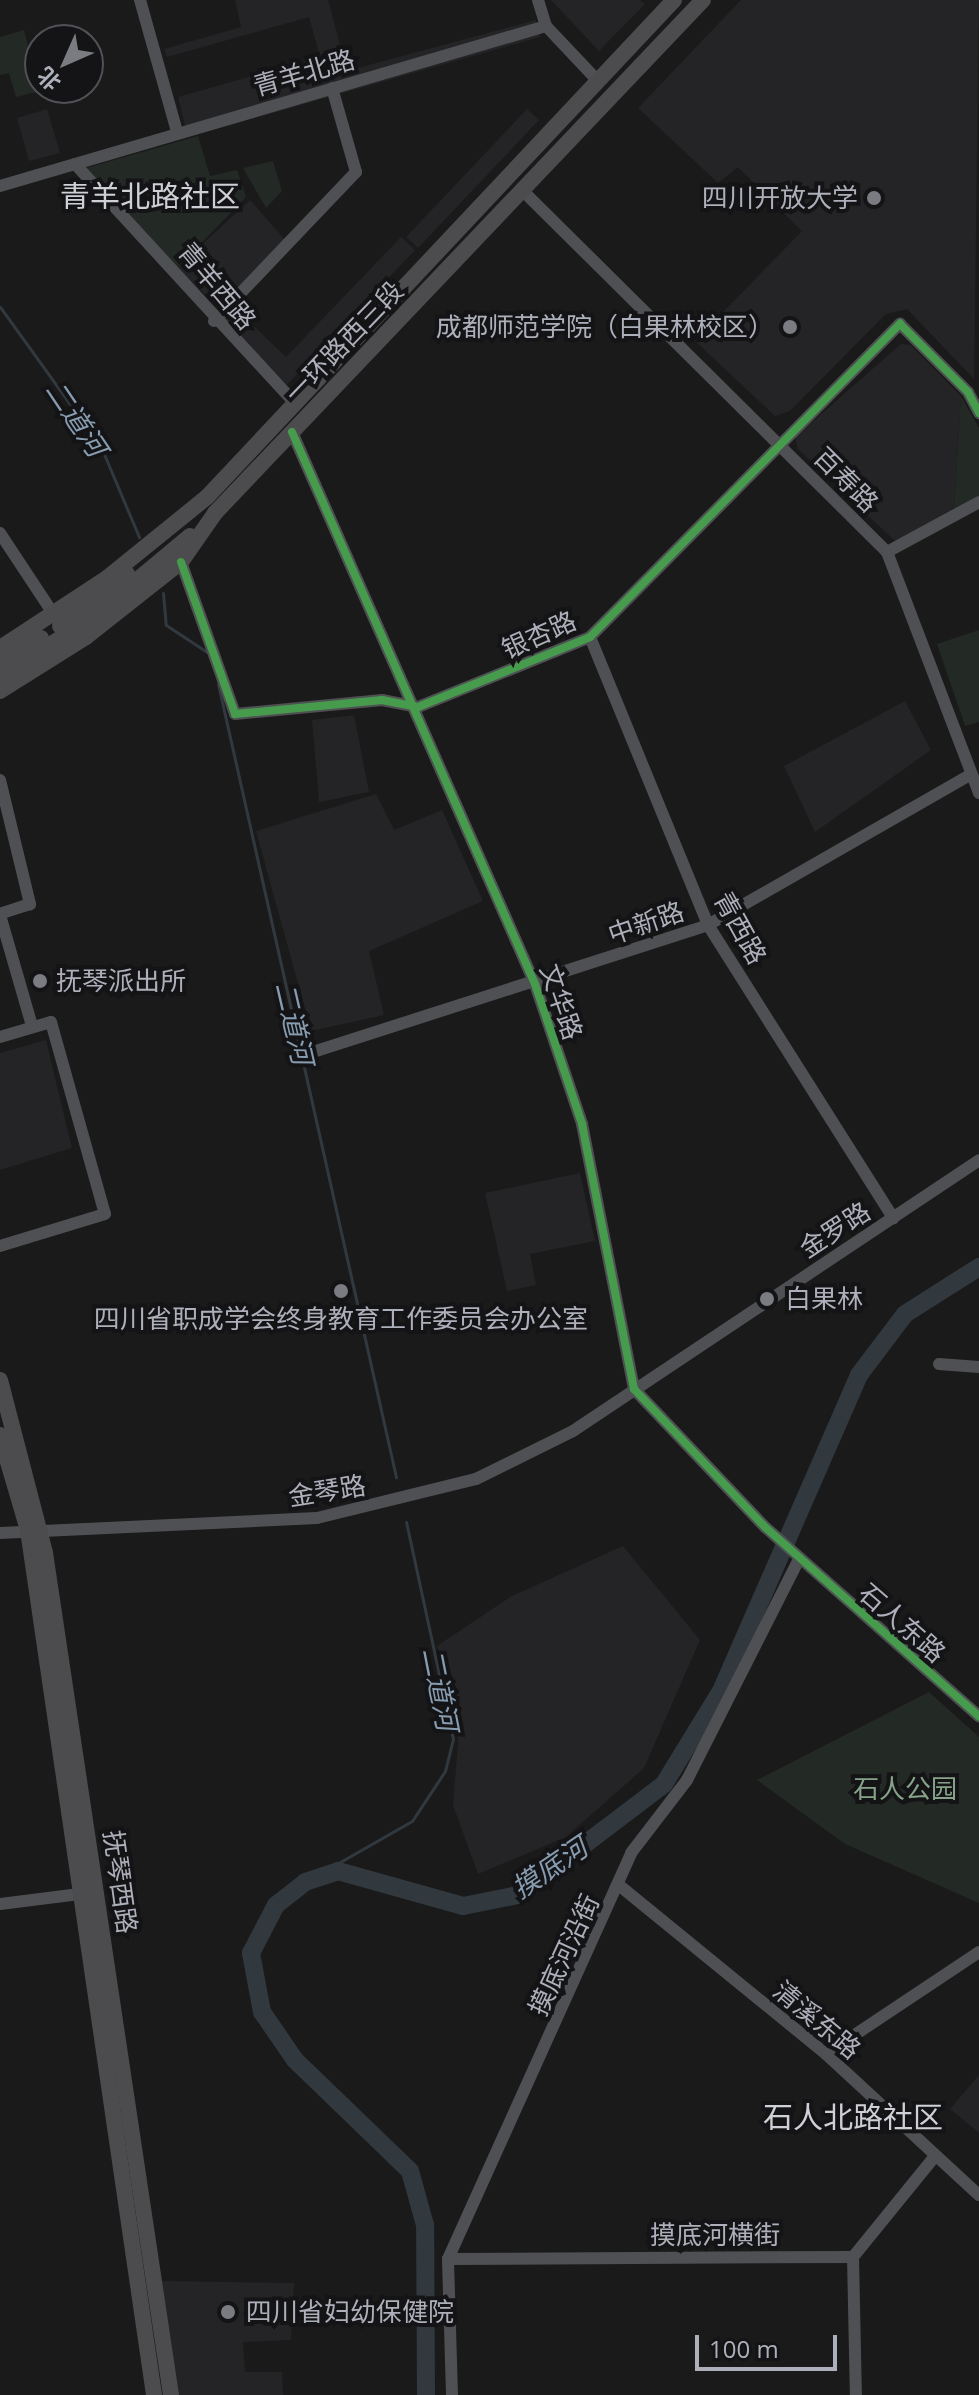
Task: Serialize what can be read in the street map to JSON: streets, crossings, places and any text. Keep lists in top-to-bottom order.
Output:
{
  "streets": {
    "main road": ["一环路西三段", "抚琴西路"],
    "street": [
      "青羊北路",
      "青羊西路",
      "百寿路",
      "银杏路",
      "中新路",
      "青西路",
      "文华路",
      "金罗路",
      "金琴路",
      "石人东路",
      "摸底河沿街",
      "清溪东路",
      "摸底河横街"
    ]
  },
  "crossings": [
    ["青羊北路", "青羊西路"],
    ["青羊西路", "一环路西三段"],
    ["一环路西三段", "百寿路"],
    ["一环路西三段", "文华路"],
    ["百寿路", "银杏路"],
    ["百寿路", "中新路"],
    ["银杏路", "青西路"],
    ["银杏路", "文华路"],
    ["中新路", "青西路"],
    ["中新路", "文华路"],
    ["青西路", "金罗路"],
    ["文华路", "金罗路"],
    ["文华路", "金琴路"],
    ["金罗路", "金琴路"],
    ["金琴路", "抚琴西路"],
    ["石人东路", "摸底河沿街"],
    ["摸底河沿街", "清溪东路"],
    ["摸底河沿街", "摸底河横街"]
  ],
  "districts": ["青羊北路社区", "石人北路社区"],
  "water": ["二道河", "摸底河"],
  "parks": ["石人公园"],
  "places": [
    "四川开放大学",
    "成都师范学院（白果林校区）",
    "抚琴派出所",
    "四川省职成学会终身教育工作委员会办公室",
    "白果林",
    "四川省妇幼保健院"
  ],
  "scale_bar": "100 m",
  "north": "bottom left"
}
